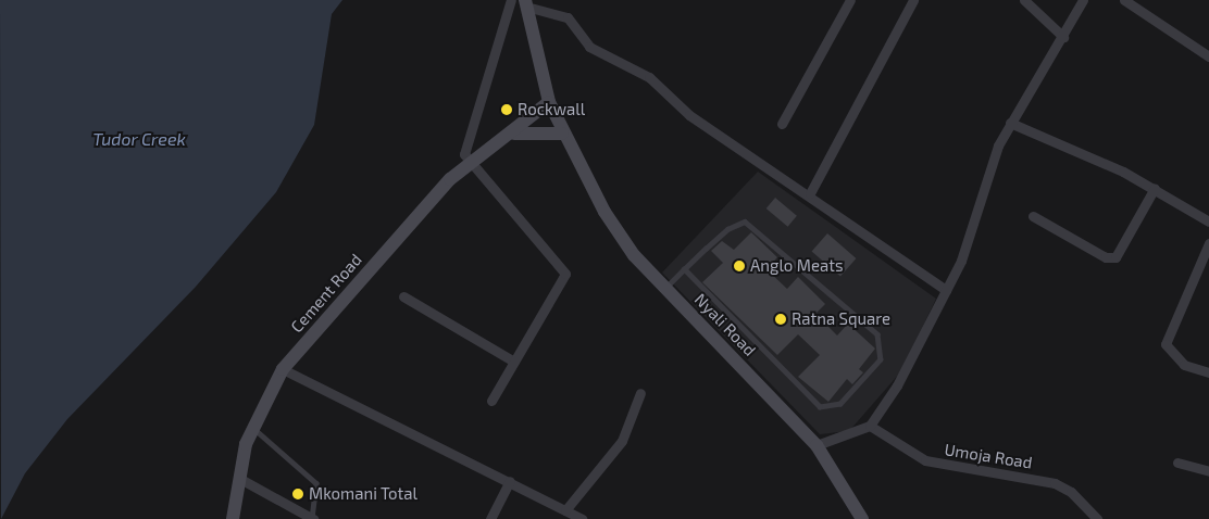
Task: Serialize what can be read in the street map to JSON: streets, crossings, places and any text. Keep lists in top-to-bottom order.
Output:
{
  "streets": {
    "main road": ["Cement Road", "Nyali Road"],
    "street": ["Umoja Road"]
  },
  "crossings": [
    ["Cement Road", "Nyali Road"]
  ],
  "water": ["Tudor Creek"],
  "places": [
    "Rockwall",
    "Anglo Meats",
    "Ratna Square",
    "Mkomani Total"
  ]
}
